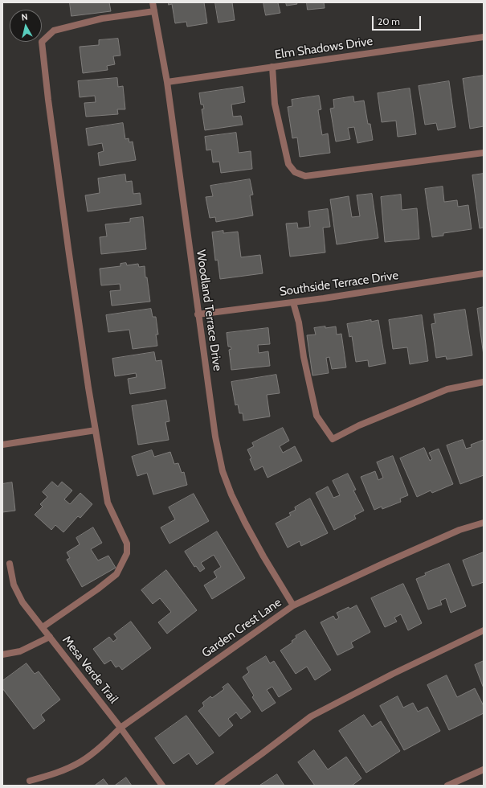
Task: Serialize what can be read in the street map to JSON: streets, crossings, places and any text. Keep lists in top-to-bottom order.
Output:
{
  "streets": {
    "street": [
      "Elm Shadows Drive",
      "Southside Terrace Drive",
      "Woodland Terrace Drive",
      "Garden Crest Lane",
      "Mesa Verde Trail"
    ]
  },
  "crossings": [
    ["Elm Shadows Drive", "Woodland Terrace Drive"],
    ["Southside Terrace Drive", "Woodland Terrace Drive"],
    ["Woodland Terrace Drive", "Garden Crest Lane"],
    ["Garden Crest Lane", "Mesa Verde Trail"]
  ],
  "scale_bar": "20 m",
  "north": "top"
}
